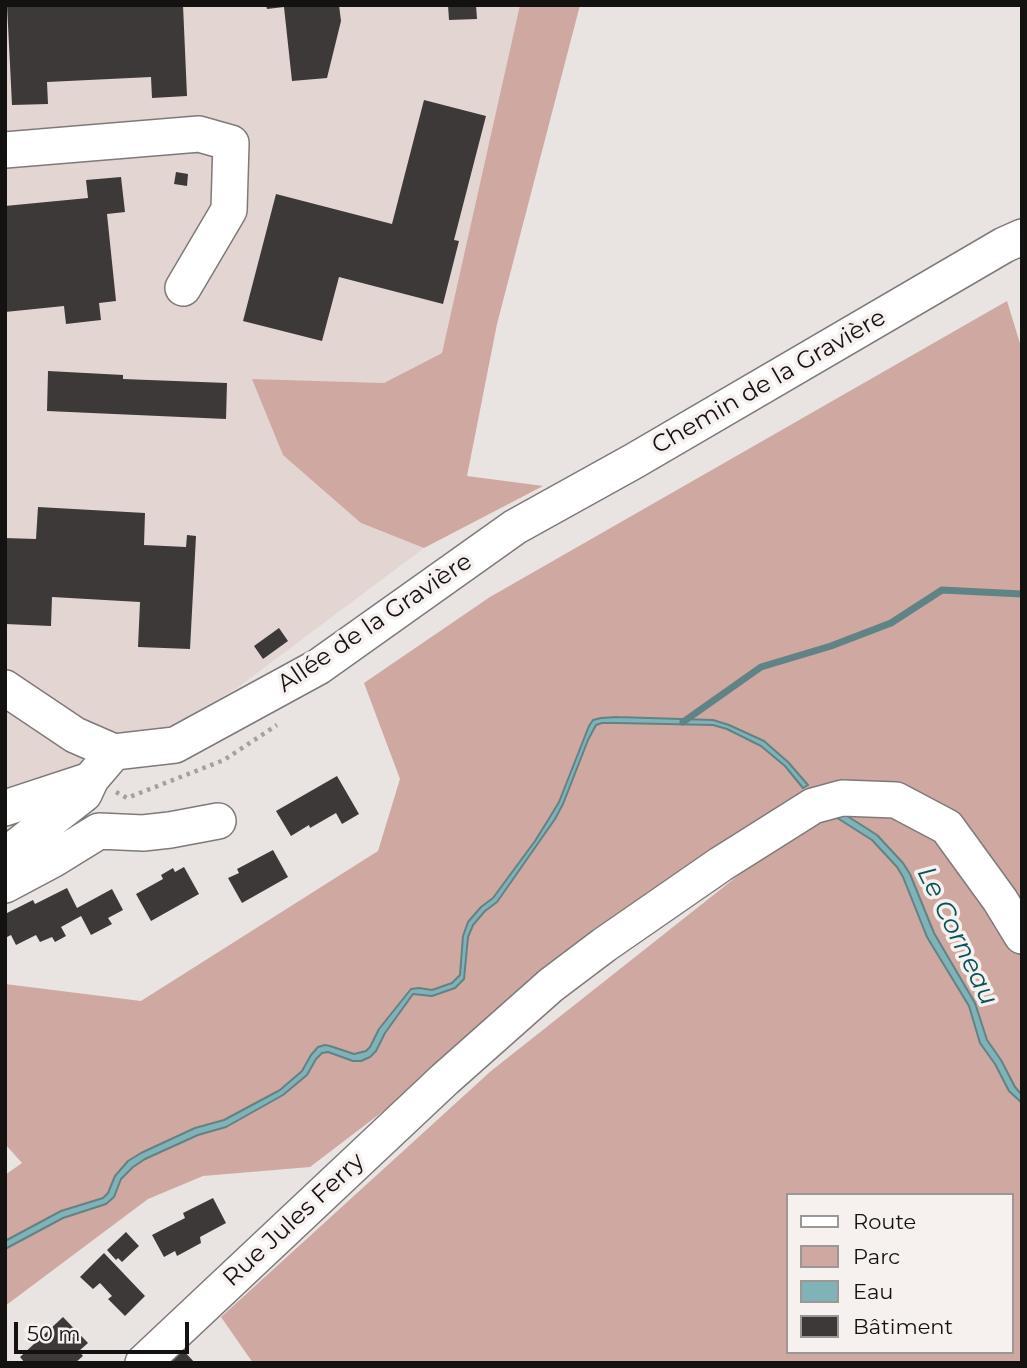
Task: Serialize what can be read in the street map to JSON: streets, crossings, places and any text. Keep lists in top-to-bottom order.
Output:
{
  "streets": {
    "street": ["Chemin de la Gravière", "Allée de la Gravière", "Rue Jules Ferry"]
  },
  "crossings": [
    ["Chemin de la Gravière", "Allée de la Gravière"]
  ],
  "water": ["Le Corneau"],
  "legend": [
    "Route",
    "Parc",
    "Eau",
    "Bâtiment"
  ],
  "scale_bar": "50 m"
}
